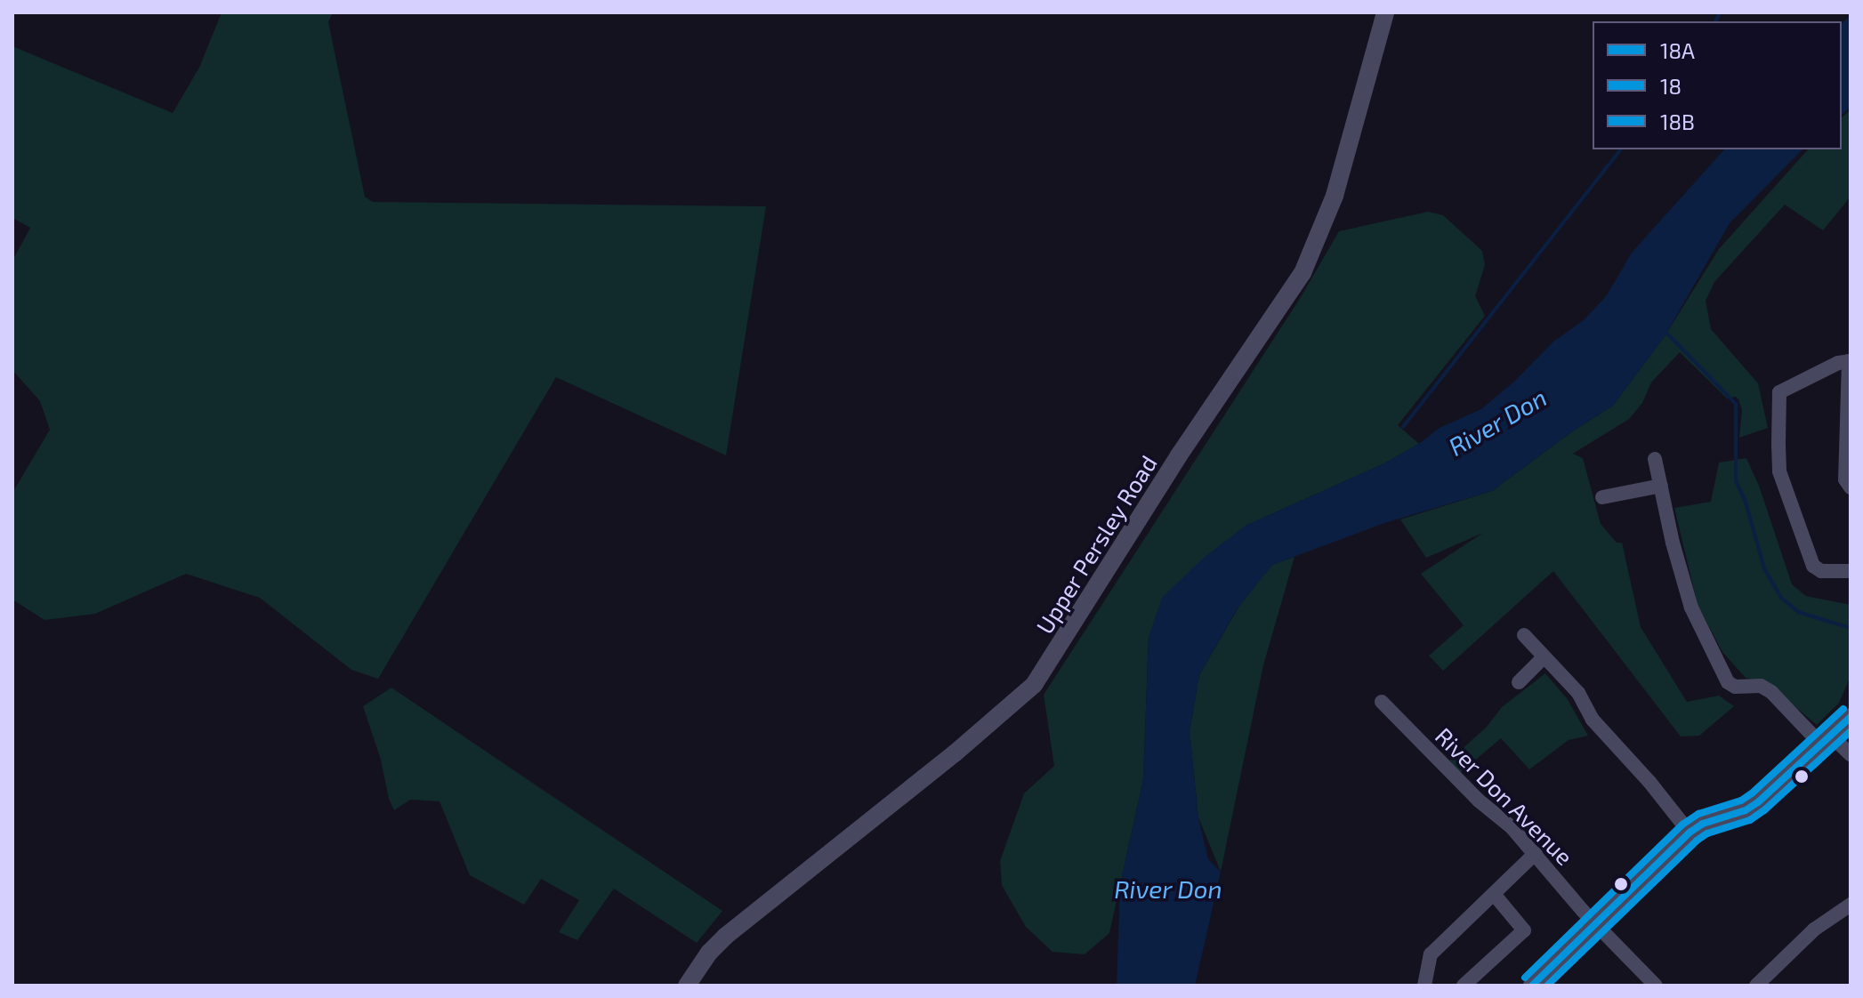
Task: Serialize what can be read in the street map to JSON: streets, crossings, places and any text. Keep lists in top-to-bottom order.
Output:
{
  "streets": {
    "street": ["Upper Persley Road", "River Don Avenue"]
  },
  "water": ["River Don"],
  "lines": ["transit line 18B", "transit line 18A", "transit line 18"],
  "legend": ["18A", "18", "18B"]
}
